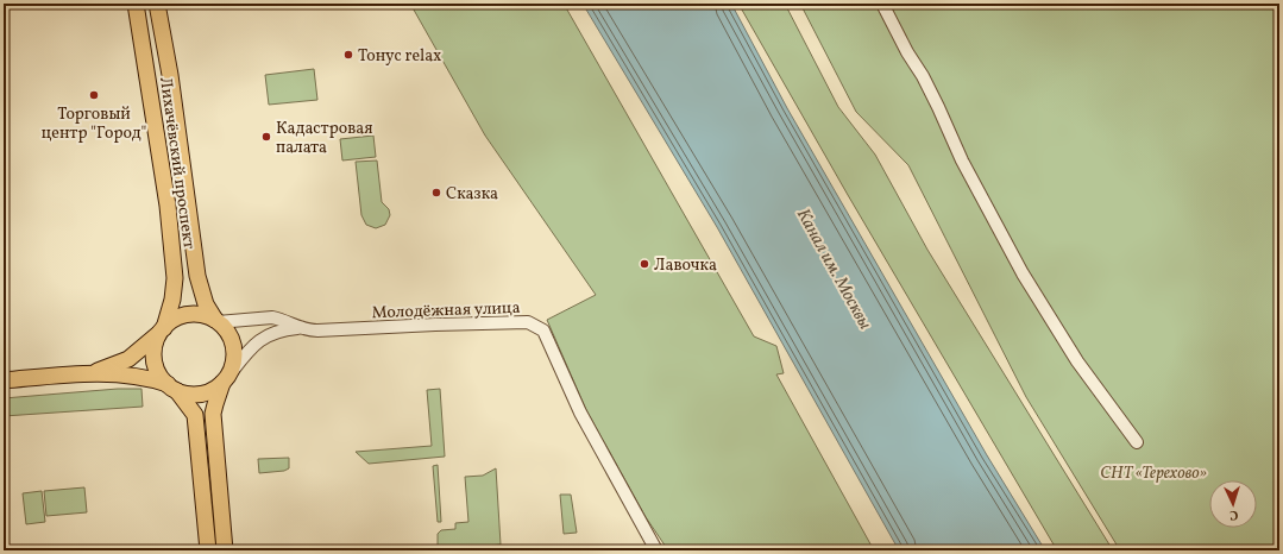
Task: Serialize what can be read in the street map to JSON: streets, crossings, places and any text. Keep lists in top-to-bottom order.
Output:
{
  "streets": {
    "main road": ["Лихачёвский проспект"],
    "street": ["Молодёжная улица"]
  },
  "crossings": [
    ["Лихачёвский проспект", "Молодёжная улица"]
  ],
  "water": ["Канал им. Москвы"],
  "parks": ["СНТ «Терехово»"],
  "places": [
    "Тонус relax",
    "Торговый центр \"Город\"",
    "Кадастровая палата",
    "Сказка",
    "Лавочка"
  ],
  "north": "bottom"
}
